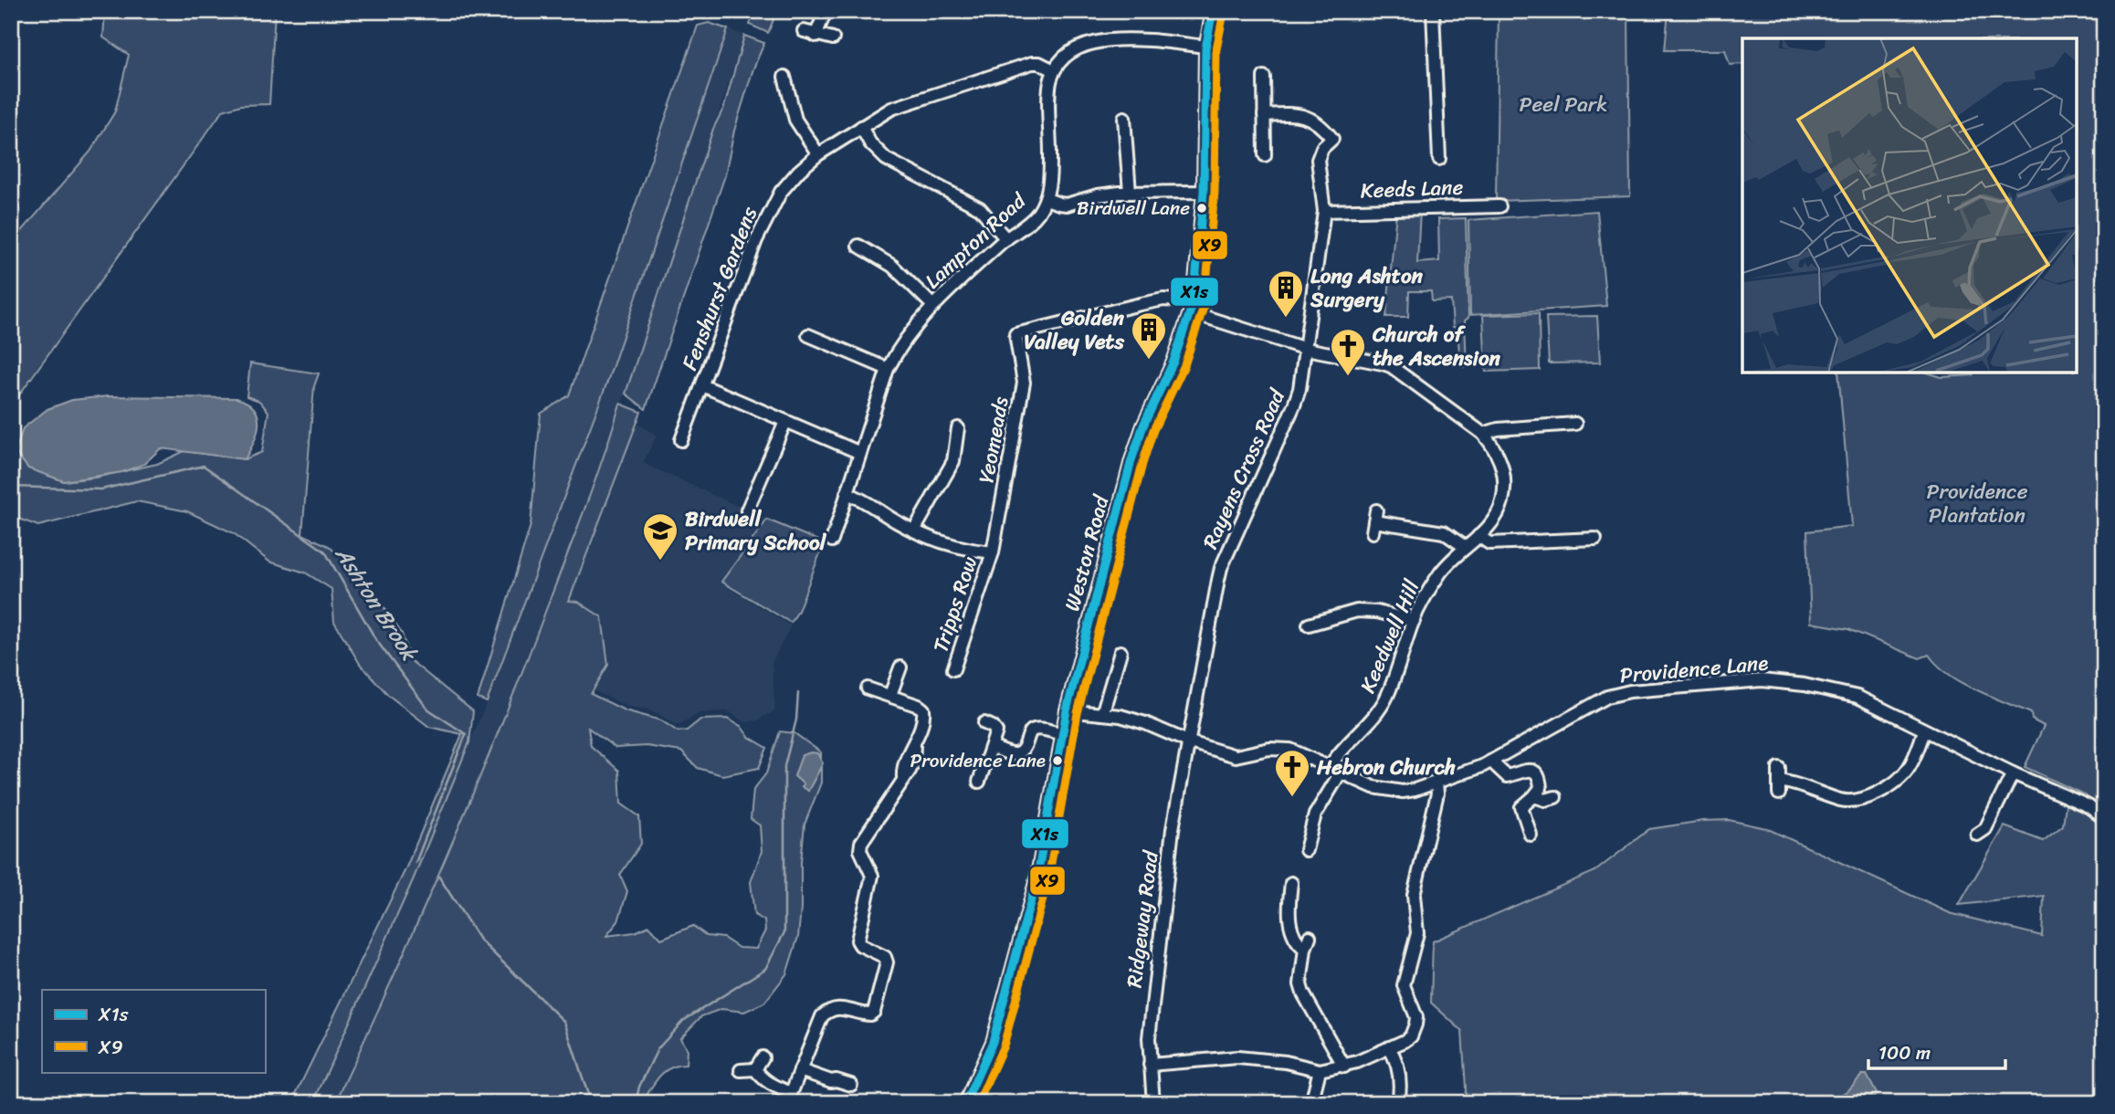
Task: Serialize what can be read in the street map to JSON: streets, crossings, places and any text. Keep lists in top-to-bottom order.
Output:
{
  "streets": {
    "street": [
      "Keeds Lane",
      "Lampton Road",
      "Fenshurst Gardens",
      "Yeomeads",
      "Rayens Cross Road",
      "Weston Road",
      "Tripps Row",
      "Keedwell Hill",
      "Providence Lane",
      "Ridgeway Road"
    ]
  },
  "crossings": [
    ["Keeds Lane", "Rayens Cross Road"],
    ["Lampton Road", "Fenshurst Gardens"],
    ["Yeomeads", "Tripps Row"],
    ["Yeomeads", "Keedwell Hill"],
    ["Rayens Cross Road", "Keedwell Hill"],
    ["Rayens Cross Road", "Providence Lane"],
    ["Rayens Cross Road", "Ridgeway Road"],
    ["Weston Road", "Keedwell Hill"],
    ["Weston Road", "Providence Lane"],
    ["Keedwell Hill", "Providence Lane"],
    ["Providence Lane", "Ridgeway Road"]
  ],
  "water": ["Ashton Brook"],
  "parks": ["Peel Park", "Providence Plantation"],
  "places": {
    "other": ["Birdwell Lane", "Providence Lane"],
    "building": ["Long Ashton Surgery", "Golden Valley Vets"],
    "church": ["Church of the Ascension", "Hebron Church"],
    "school or university": ["Birdwell Primary School"]
  },
  "lines": ["transit line X1s", "transit line X9"],
  "legend": ["X1s", "X9"],
  "scale_bar": "100 m"
}
